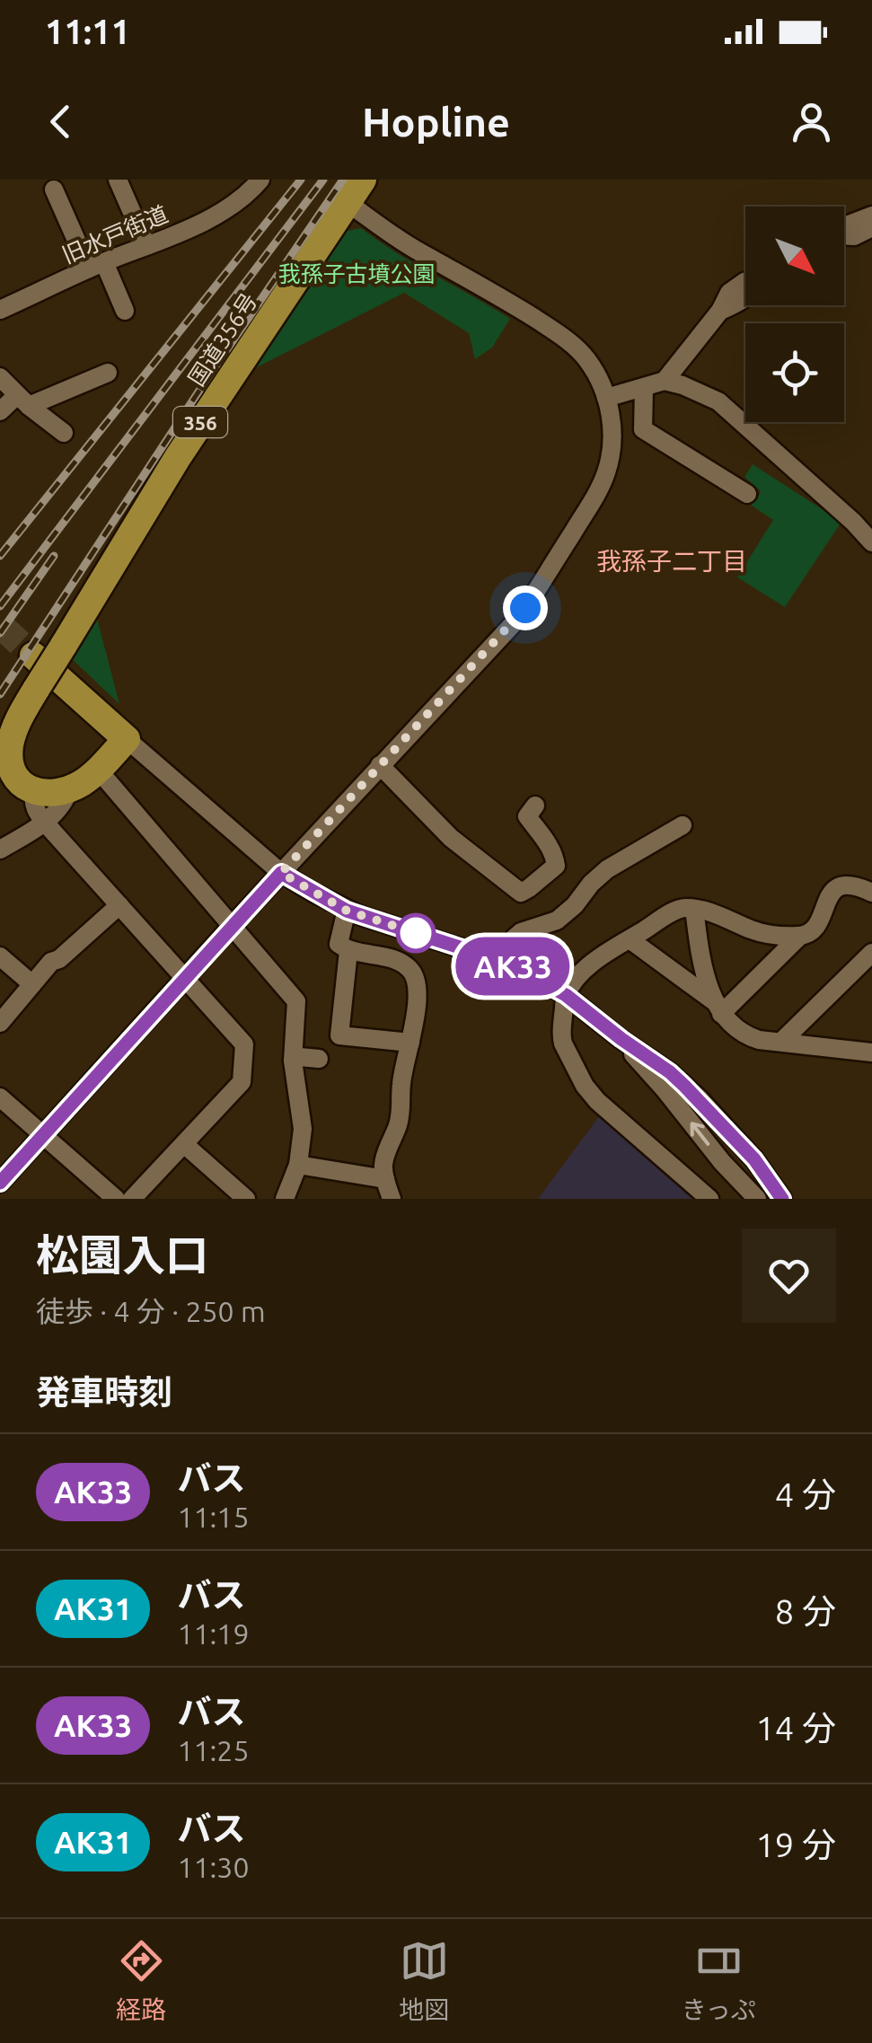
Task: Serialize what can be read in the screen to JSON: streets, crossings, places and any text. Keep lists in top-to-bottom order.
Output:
{
  "streets": {
    "highway": ["国道356号", "356"],
    "street": ["旧水戸街道"]
  },
  "districts": ["我孫子二丁目"],
  "parks": ["我孫子古墳公園"],
  "lines": ["bus line AK33"],
  "north": "bottom right",
  "page": {
    "status": "11:11",
    "header": "Hopline",
    "on_map": "AK33",
    "heading": [
      ["松園入口", "徒歩 · 4 分 · 250 m"],
      "発車時刻"
    ],
    "list": [
      {
        "mark": "AK33",
        "name": "バス",
        "note": "11:15",
        "value": "4 分"
      },
      {
        "mark": "AK31",
        "name": "バス",
        "note": "11:19",
        "value": "8 分"
      },
      {
        "mark": "AK33",
        "name": "バス",
        "note": "11:25",
        "value": "14 分"
      },
      {
        "mark": "AK31",
        "name": "バス",
        "note": "11:30",
        "value": "19 分"
      }
    ],
    "tabs": ["経路", "地図", "きっぷ"]
  }
}
